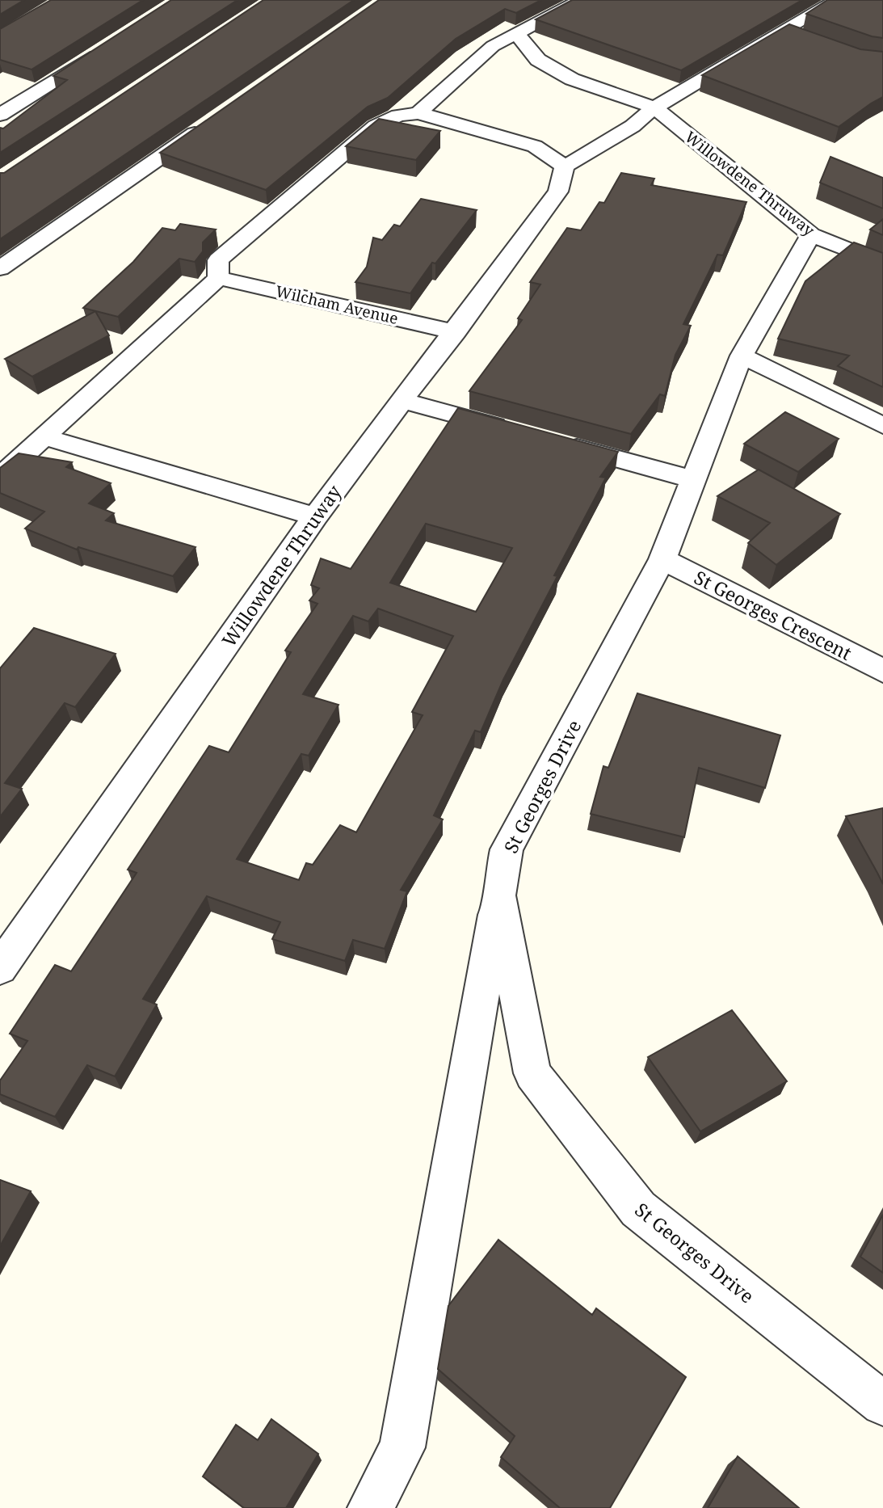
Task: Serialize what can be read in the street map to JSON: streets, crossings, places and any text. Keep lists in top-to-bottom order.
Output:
{
  "streets": {
    "street": [
      "Willowdene Thruway",
      "Wilcham Avenue",
      "St Georges Crescent",
      "St Georges Drive"
    ]
  },
  "crossings": [
    ["Willowdene Thruway", "Wilcham Avenue"],
    ["Willowdene Thruway", "St Georges Drive"],
    ["St Georges Crescent", "St Georges Drive"]
  ]
}
